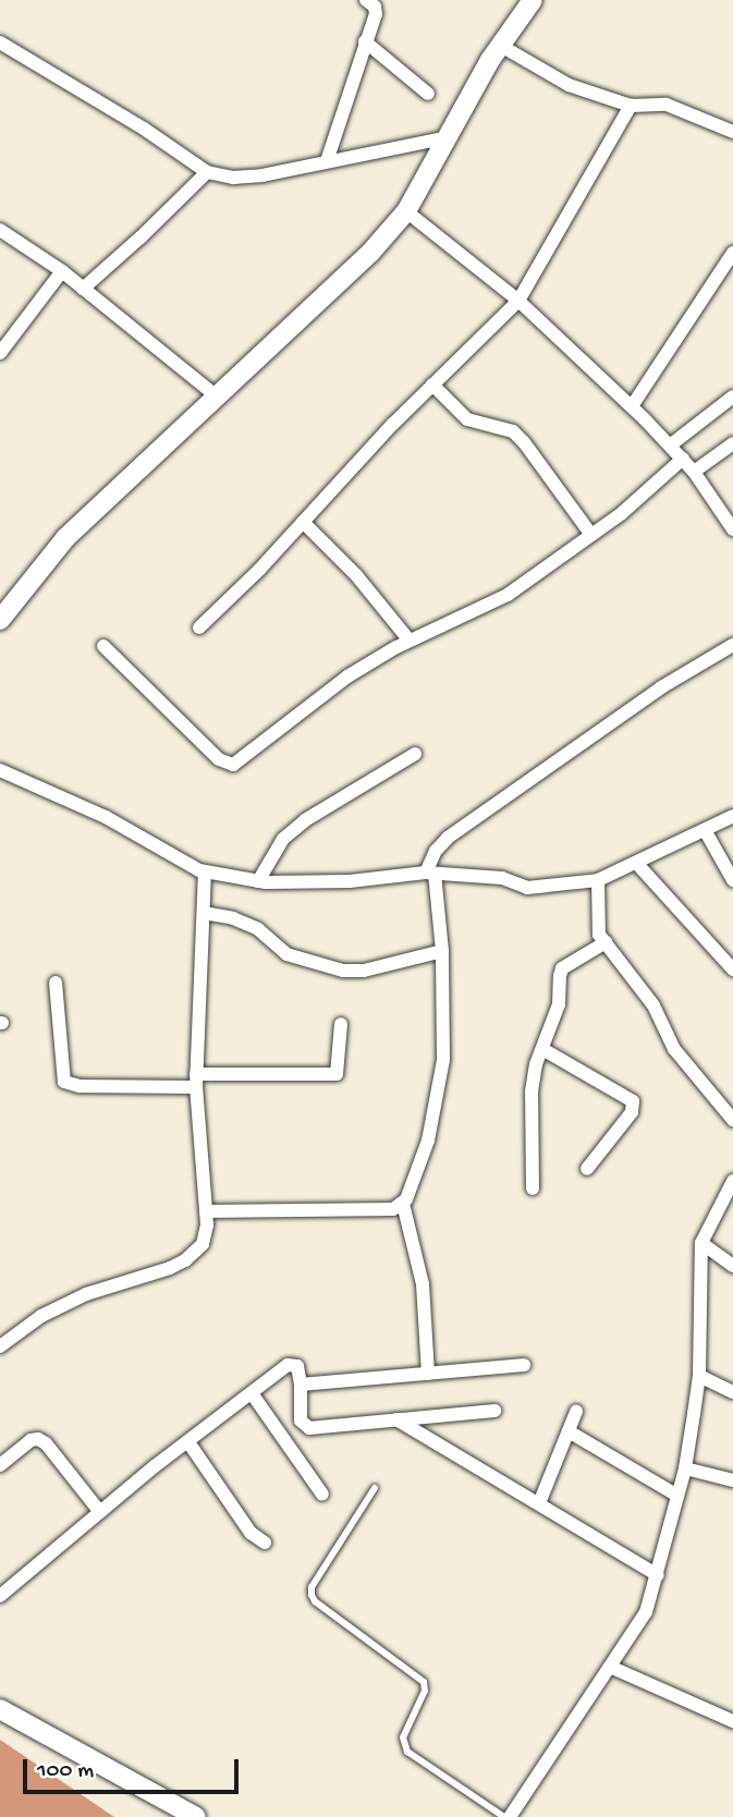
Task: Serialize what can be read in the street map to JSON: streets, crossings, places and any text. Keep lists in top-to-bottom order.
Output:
{
  "scale_bar": "100 m"
}
